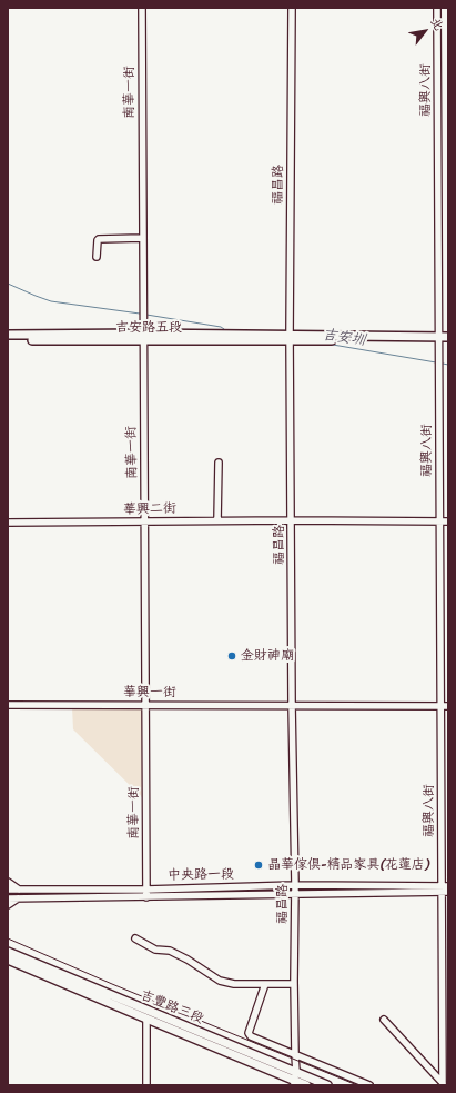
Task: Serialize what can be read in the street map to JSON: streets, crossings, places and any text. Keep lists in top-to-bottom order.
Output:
{
  "streets": {
    "main road": ["吉安路五段", "吉豐路三段"],
    "street": [
      "福興八街",
      "南華一街",
      "福昌路",
      "華興二街",
      "華興一街",
      "中央路一段"
    ]
  },
  "crossings": [
    ["福興八街", "吉安路五段"],
    ["福興八街", "華興二街"],
    ["福興八街", "華興一街"],
    ["福興八街", "中央路一段"],
    ["南華一街", "吉安路五段"],
    ["南華一街", "華興二街"],
    ["南華一街", "華興一街"],
    ["南華一街", "中央路一段"],
    ["福昌路", "吉安路五段"],
    ["福昌路", "華興二街"],
    ["福昌路", "華興一街"],
    ["福昌路", "中央路一段"],
    ["福昌路", "吉豐路三段"]
  ],
  "water": ["吉安圳"],
  "places": ["金財神廟", "晶華傢俱-精品家具(花蓮店)"],
  "north": "top right"
}
